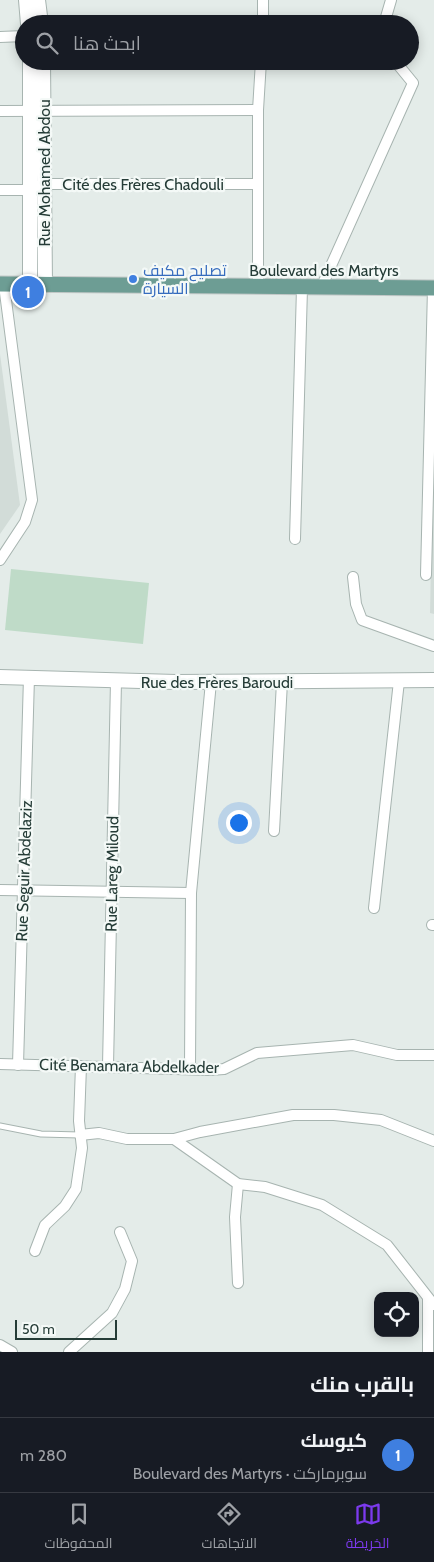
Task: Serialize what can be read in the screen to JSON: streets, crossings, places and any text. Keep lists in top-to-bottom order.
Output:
{
  "streets": {
    "main road": ["Boulevard des Martyrs"],
    "street": [
      "Rue Mohamed Abdou",
      "Cité des Frères Chadouli",
      "Rue des Frères Baroudi",
      "Rue Seguir Abdelaziz",
      "Rue Lareg Miloud",
      "Cité Benamara Abdelkader"
    ]
  },
  "crossings": [
    ["Rue Mohamed Abdou", "Cité des Frères Chadouli"],
    ["Rue Mohamed Abdou", "Boulevard des Martyrs"],
    ["Rue des Frères Baroudi", "Rue Seguir Abdelaziz"],
    ["Rue des Frères Baroudi", "Rue Lareg Miloud"],
    ["Rue Seguir Abdelaziz", "Cité Benamara Abdelkader"],
    ["Rue Lareg Miloud", "Cité Benamara Abdelkader"]
  ],
  "places": ["تصليح مكيف السيارة"],
  "scale_bar": "50 m",
  "page": {
    "search": "ابحث هنا",
    "pins": "1",
    "scale": "50 m",
    "heading": "بالقرب منك",
    "list": [
      {
        "mark": "1",
        "name": "كيوسك",
        "note": "سوبرماركت · Boulevard des Martyrs",
        "value": "280 m"
      }
    ],
    "nav": ["الخريطة", "الاتجاهات", "المحفوظات"]
  }
}
